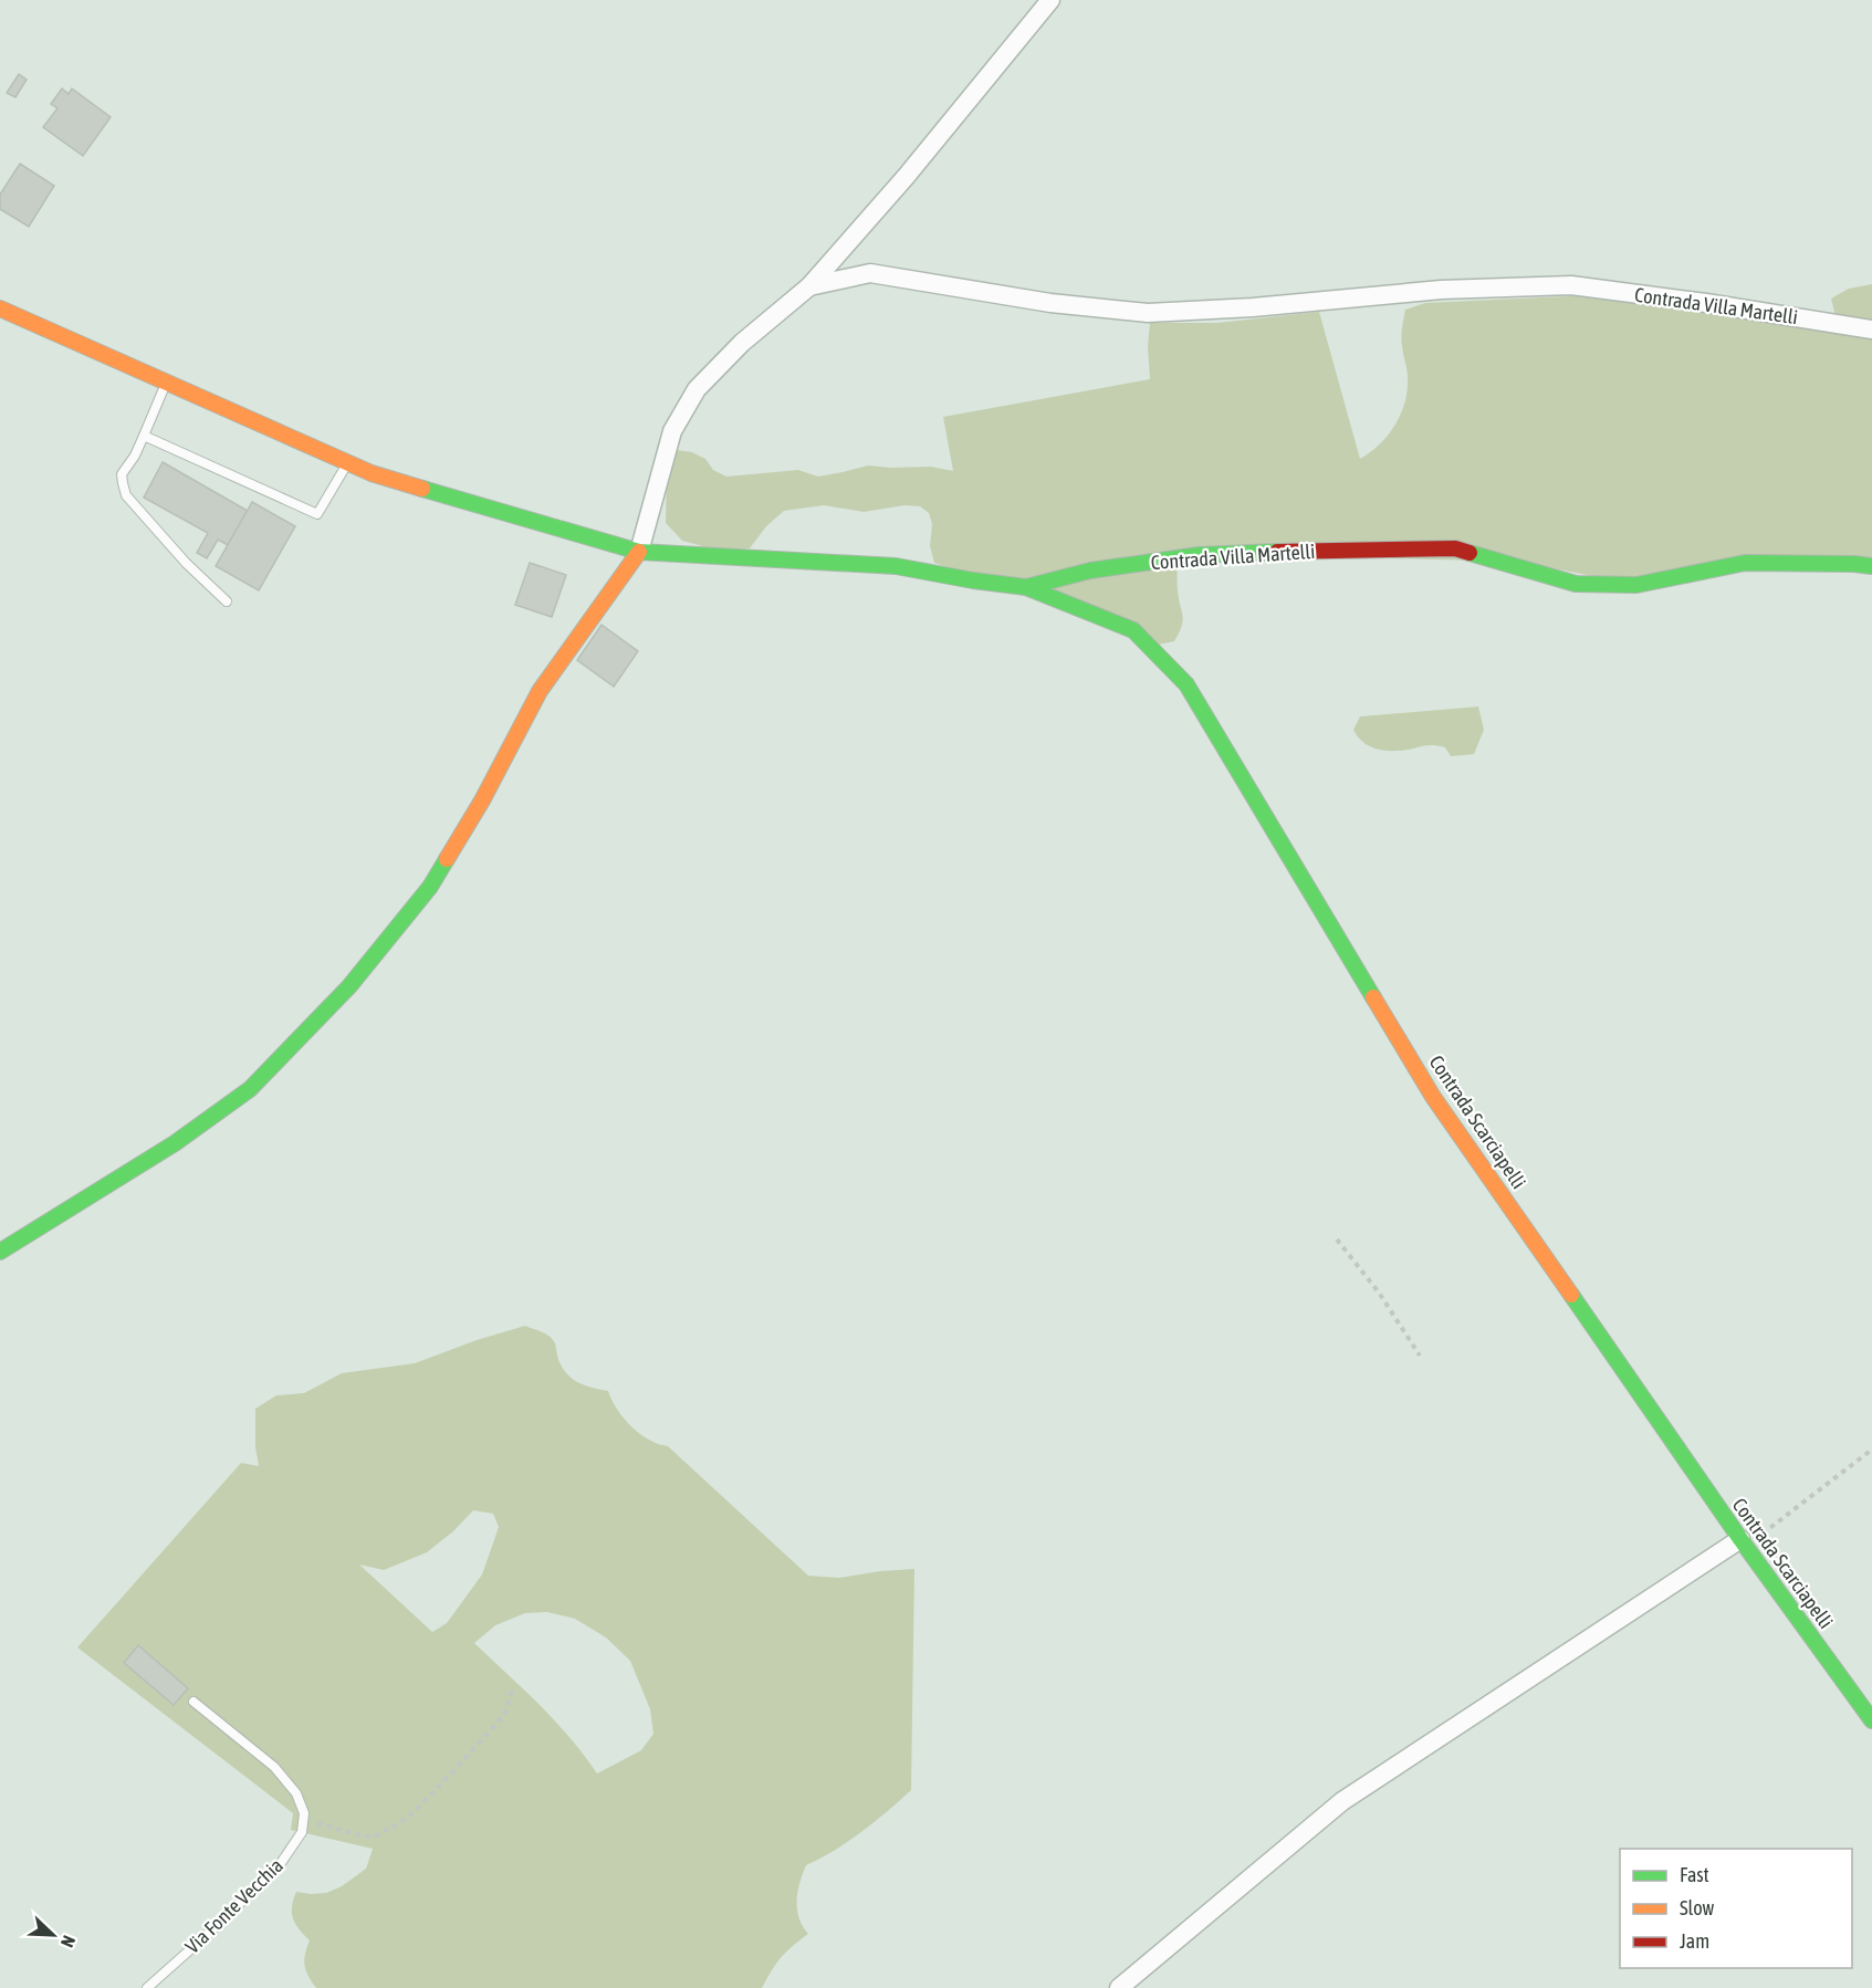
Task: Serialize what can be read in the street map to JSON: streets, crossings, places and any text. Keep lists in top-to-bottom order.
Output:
{
  "streets": {
    "street": ["Contrada Villa Martelli", "Contrada Scarciapelli"],
    "lane": ["Via Fonte Vecchia"]
  },
  "crossings": [
    ["Contrada Villa Martelli", "Contrada Scarciapelli"]
  ],
  "legend": ["Fast", "Slow", "Jam"],
  "north": "bottom right"
}
